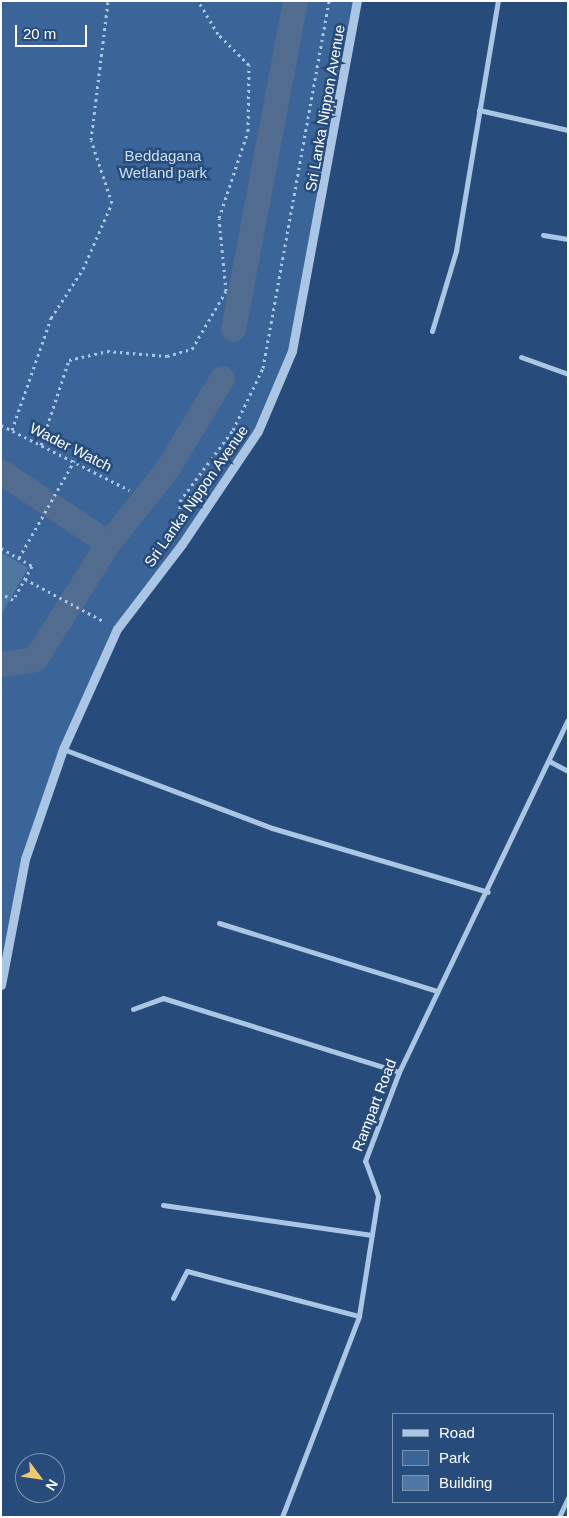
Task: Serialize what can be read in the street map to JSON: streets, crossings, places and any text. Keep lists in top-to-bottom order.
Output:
{
  "streets": {
    "street": ["Sri Lanka Nippon Avenue", "Rampart Road"],
    "path": ["Wader Watch"]
  },
  "parks": ["Beddagana Wetland park"],
  "legend": ["Road", "Park", "Building"],
  "scale_bar": "20 m",
  "north": "bottom right"
}
